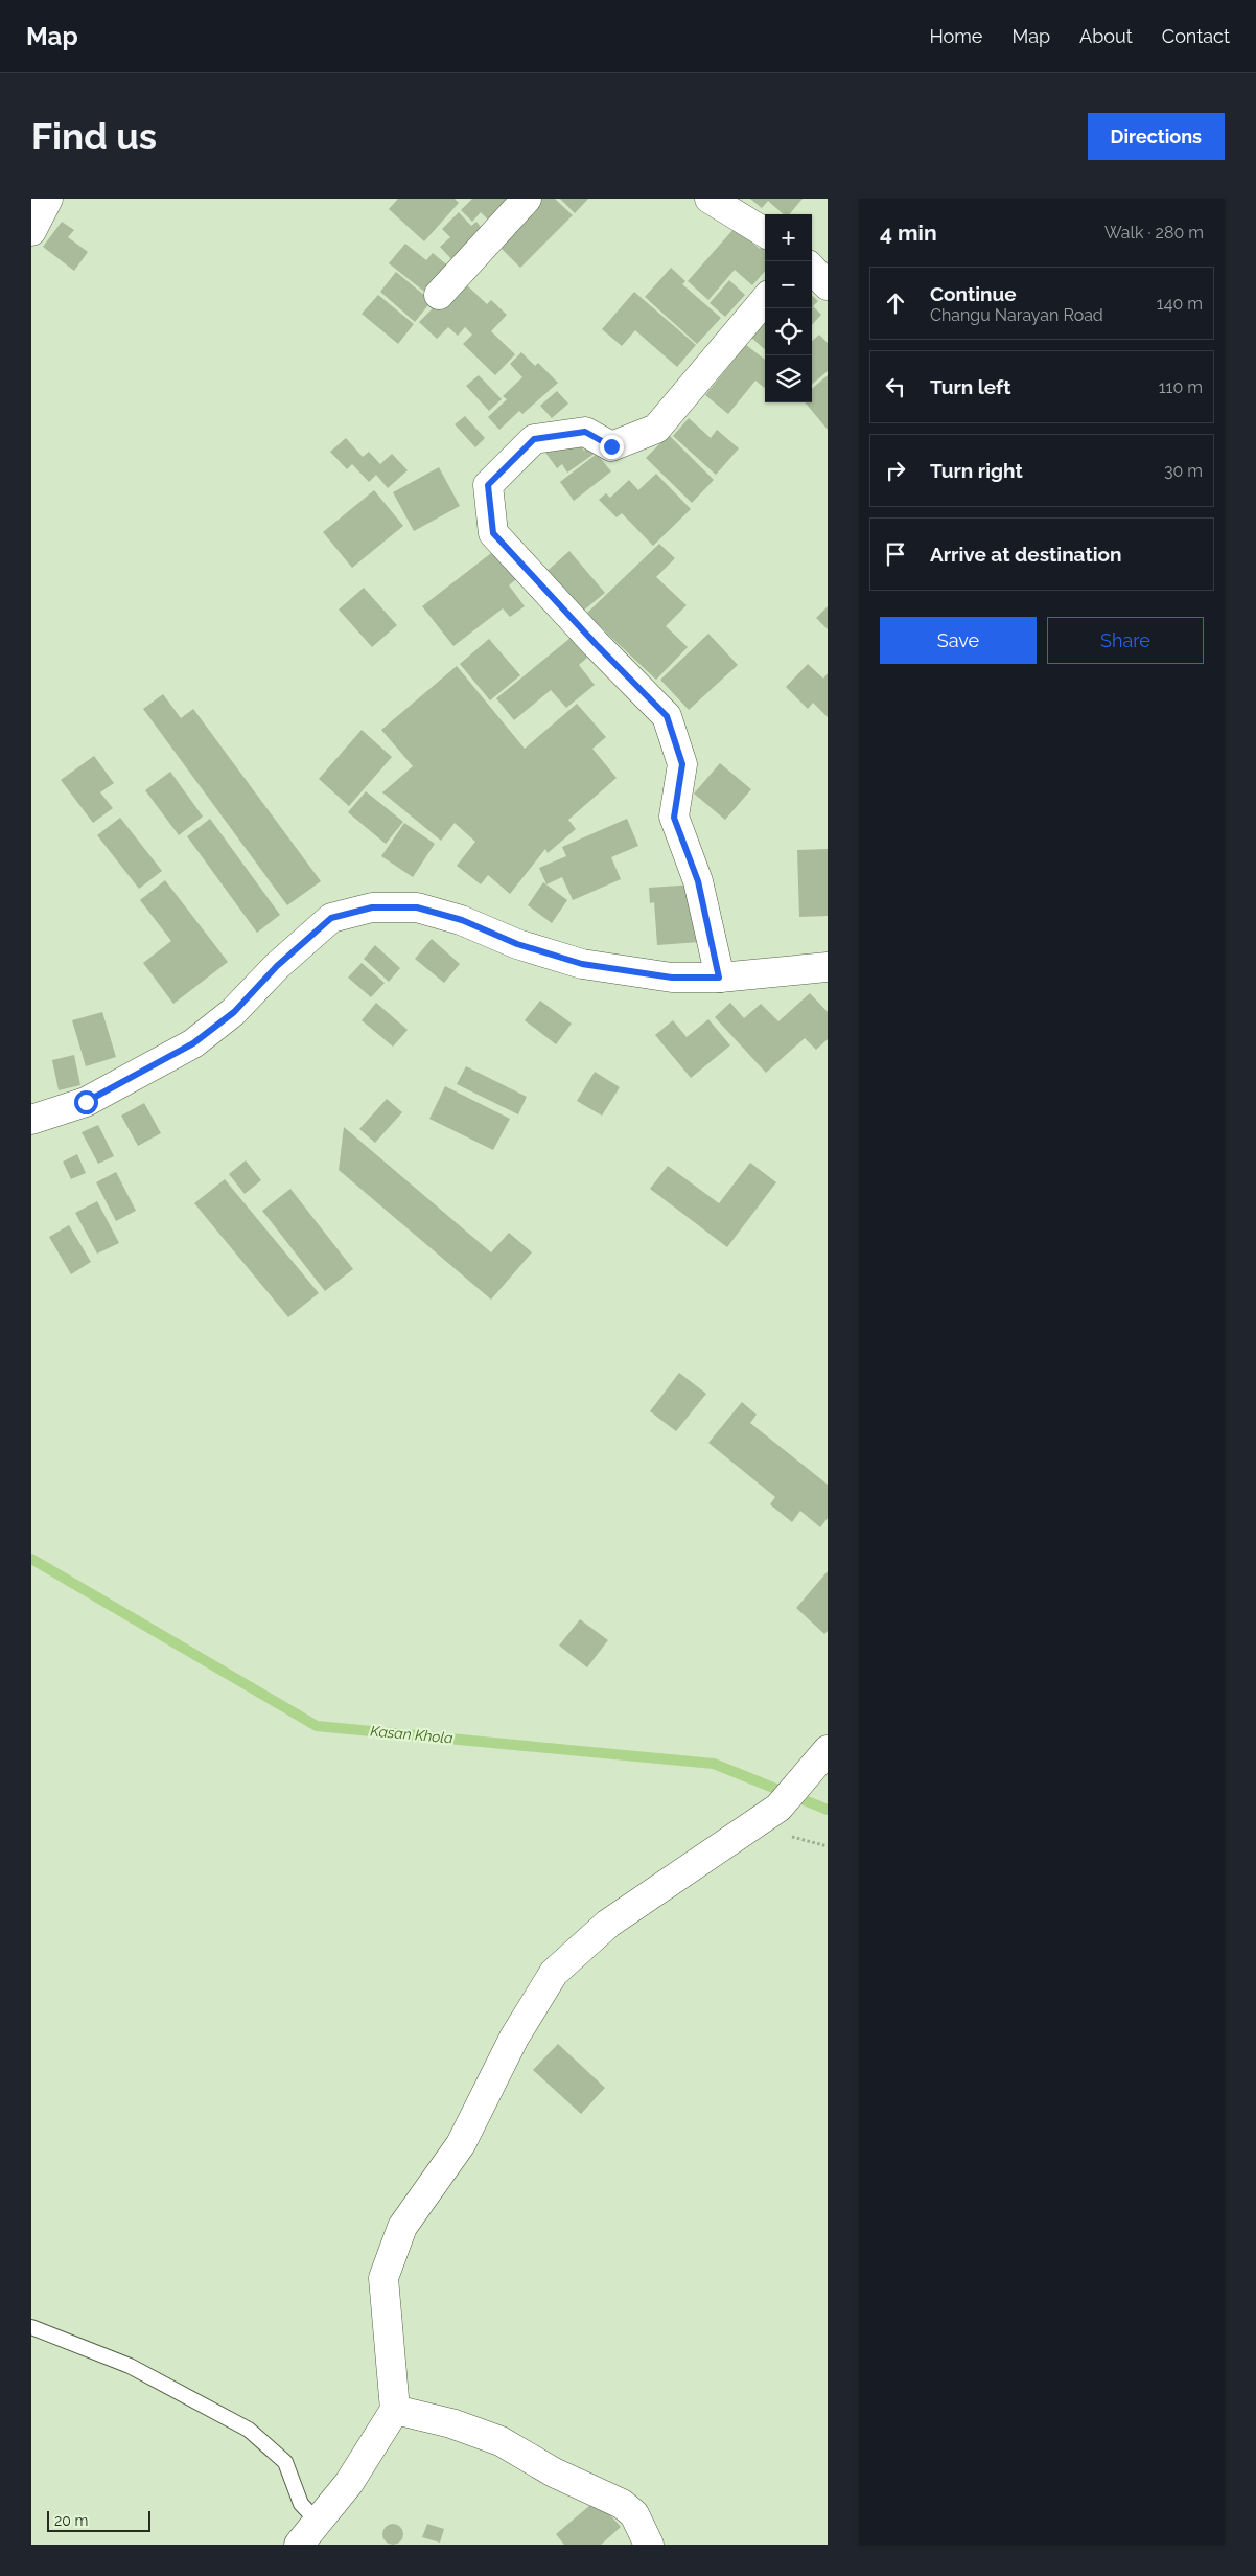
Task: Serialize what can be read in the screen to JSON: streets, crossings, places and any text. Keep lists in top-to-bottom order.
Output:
{
  "water": ["Kasan Khola"],
  "scale_bar": "20 m",
  "page": {
    "header": "Map",
    "nav": [
      "Home",
      "Map",
      "About",
      "Contact"
    ],
    "buttons": [
      "Directions",
      ["Save", "Share"]
    ],
    "title": "Find us",
    "heading": ["4 min", "Walk · 280 m"],
    "map_buttons": ["+", "−"],
    "list": [
      ["Continue", "Changu Narayan Road", "140 m"],
      ["Turn left", "110 m"],
      ["Turn right", "30 m"],
      "Arrive at destination"
    ],
    "scale": "20 m"
  }
}
